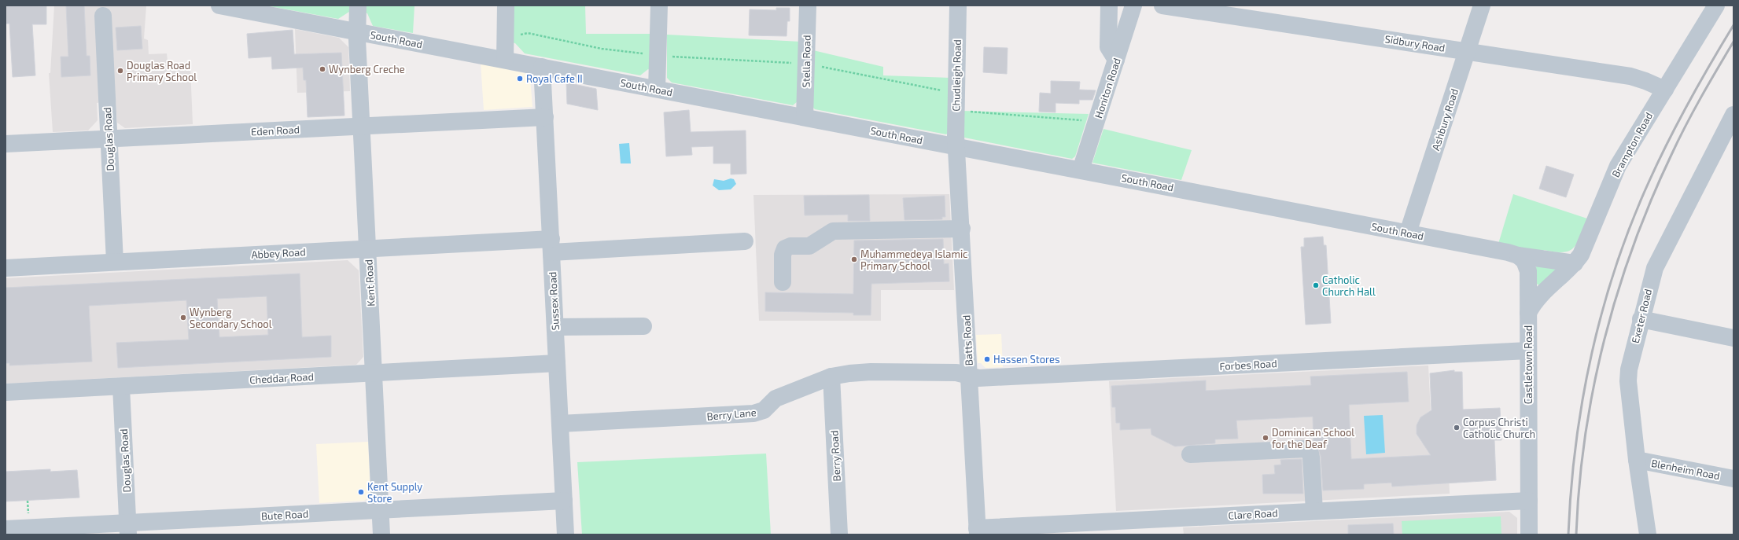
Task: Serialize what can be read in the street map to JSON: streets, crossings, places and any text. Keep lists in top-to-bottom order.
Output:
{
  "streets": {
    "street": [
      "South Road",
      "Sidbury Road",
      "Stella Road",
      "Chudleigh Road",
      "Honiton Road",
      "Ashbury Road",
      "Eden Road",
      "Douglas Road",
      "Brampton Road",
      "Abbey Road",
      "Kent Road",
      "Sussex Road",
      "Exeter Road",
      "Batts Road",
      "Forbes Road",
      "Castletown Road",
      "Cheddar Road",
      "Berry Lane",
      "Berry Road",
      "Blenheim Road",
      "Clare Road",
      "Bute Road"
    ]
  },
  "crossings": [
    ["South Road", "Stella Road"],
    ["South Road", "Chudleigh Road"],
    ["South Road", "Honiton Road"],
    ["South Road", "Ashbury Road"],
    ["South Road", "Brampton Road"],
    ["South Road", "Kent Road"],
    ["South Road", "Sussex Road"],
    ["South Road", "Batts Road"],
    ["South Road", "Castletown Road"],
    ["Sidbury Road", "Ashbury Road"],
    ["Sidbury Road", "Brampton Road"],
    ["Chudleigh Road", "Batts Road"],
    ["Eden Road", "Douglas Road"],
    ["Eden Road", "Kent Road"],
    ["Eden Road", "Sussex Road"],
    ["Douglas Road", "Abbey Road"],
    ["Douglas Road", "Cheddar Road"],
    ["Douglas Road", "Bute Road"],
    ["Brampton Road", "Castletown Road"],
    ["Abbey Road", "Kent Road"],
    ["Abbey Road", "Sussex Road"],
    ["Kent Road", "Cheddar Road"],
    ["Kent Road", "Bute Road"],
    ["Sussex Road", "Cheddar Road"],
    ["Sussex Road", "Berry Lane"],
    ["Sussex Road", "Bute Road"],
    ["Exeter Road", "Blenheim Road"],
    ["Batts Road", "Forbes Road"],
    ["Batts Road", "Berry Lane"],
    ["Batts Road", "Clare Road"],
    ["Forbes Road", "Castletown Road"],
    ["Forbes Road", "Berry Lane"],
    ["Castletown Road", "Clare Road"],
    ["Berry Lane", "Berry Road"]
  ],
  "places": [
    "Wynberg Creche",
    "Douglas Road Primary School",
    "Royal Cafe II",
    "Muhammedeya Islamic Primary School",
    "Catholic Church Hall",
    "Wynberg Secondary School",
    "Hassen Stores",
    "Corpus Christi Catholic Church",
    "Dominican School for the Deaf",
    "Kent Supply Store"
  ]
}
